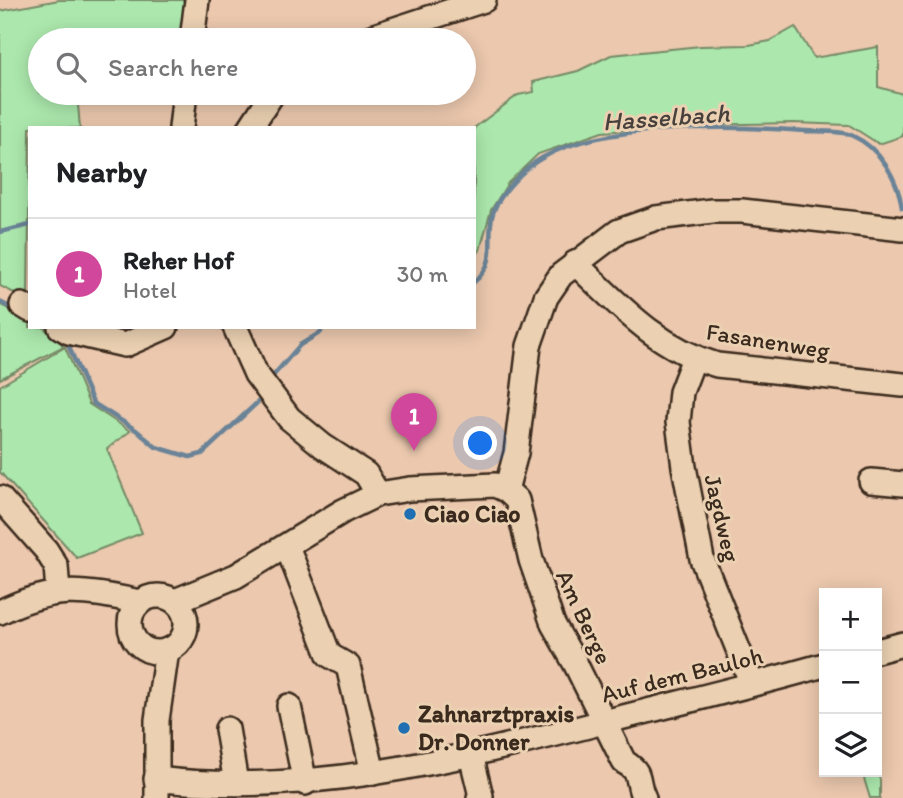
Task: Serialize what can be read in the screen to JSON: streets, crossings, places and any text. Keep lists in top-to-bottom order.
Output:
{
  "streets": {
    "street": [
      "Fasanenweg",
      "Jagdweg",
      "Am Berge",
      "Auf dem Bauloh"
    ]
  },
  "crossings": [
    ["Fasanenweg", "Jagdweg"],
    ["Jagdweg", "Auf dem Bauloh"],
    ["Am Berge", "Auf dem Bauloh"]
  ],
  "water": ["Hasselbach"],
  "places": ["Ciao Ciao", "Zahnarztpraxis Dr. Donner"],
  "page": {
    "search": "Search here",
    "heading": "Nearby",
    "list": [
      {
        "mark": "1",
        "name": "Reher Hof",
        "note": "Hotel",
        "value": "30 m"
      }
    ],
    "pins": "1",
    "map_buttons": ["+", "−"]
  }
}
